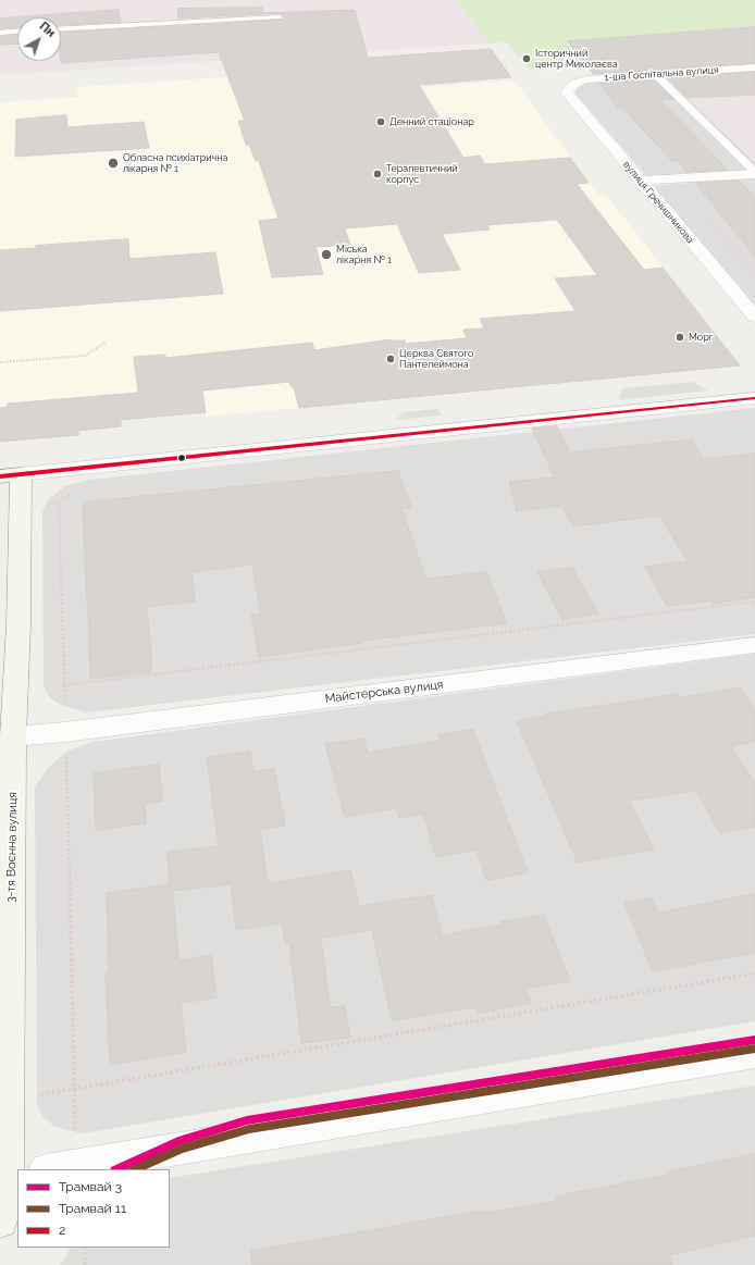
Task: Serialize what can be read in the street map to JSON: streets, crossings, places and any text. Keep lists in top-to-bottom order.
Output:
{
  "streets": {
    "main road": ["3-тя Воєнна вулиця"],
    "street": ["1-ша Госпітальна вулиця", "вулиця Гречишникова", "Майстерська вулиця"]
  },
  "crossings": [
    ["1-ша Госпітальна вулиця", "вулиця Гречишникова"],
    ["Майстерська вулиця", "3-тя Воєнна вулиця"]
  ],
  "places": [
    "Історичний центр Миколаєва",
    "Денний стаціонар",
    "Обласна психіатрична лікарня № 1",
    "Терапевтичний корпус",
    "Міська лікарня № 1",
    "Морг",
    "Церква Святого Пантелеймона"
  ],
  "lines": ["transit line 2", "tram line 3", "tram line 11"],
  "legend": ["Трамвай 3", "Трамвай 11", "2"],
  "north": "top right"
}
